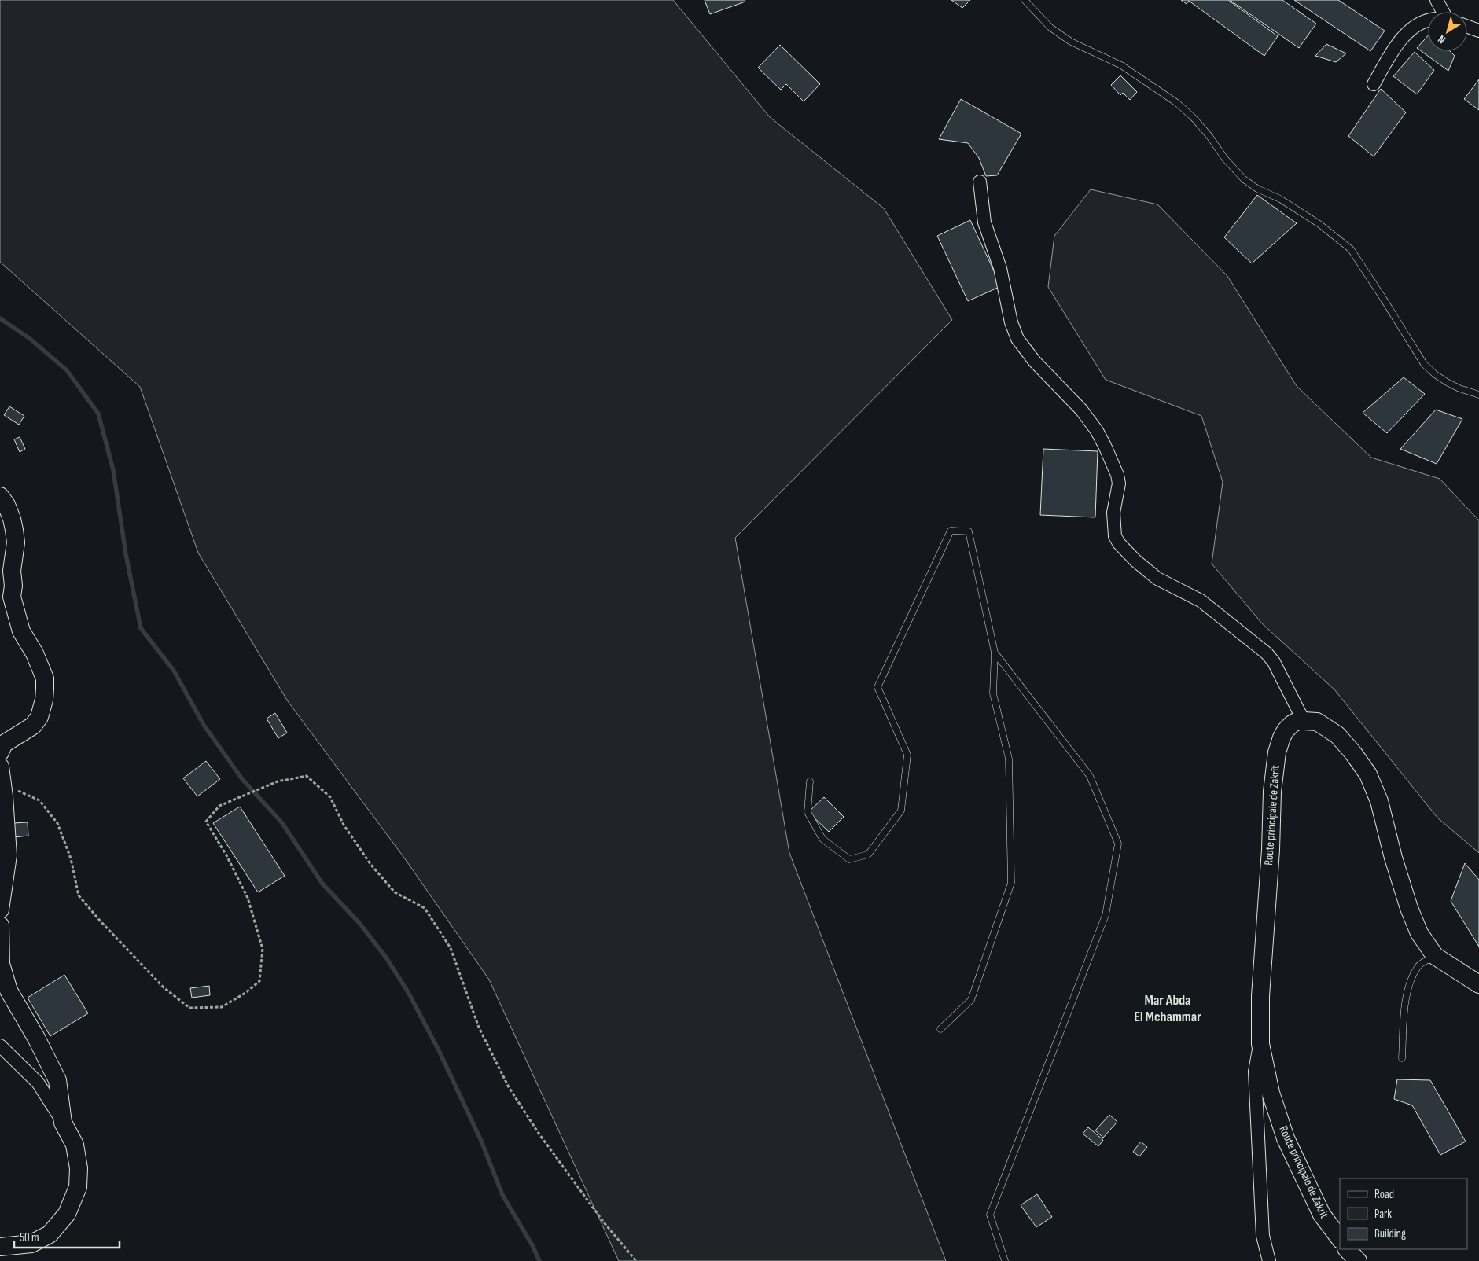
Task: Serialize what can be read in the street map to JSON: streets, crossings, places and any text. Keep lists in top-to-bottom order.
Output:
{
  "streets": {
    "street": ["Route principale de Zakrît"]
  },
  "districts": ["Mar Abda El Mchammar"],
  "legend": ["Road", "Park", "Building"],
  "scale_bar": "50 m",
  "north": "bottom left"
}
